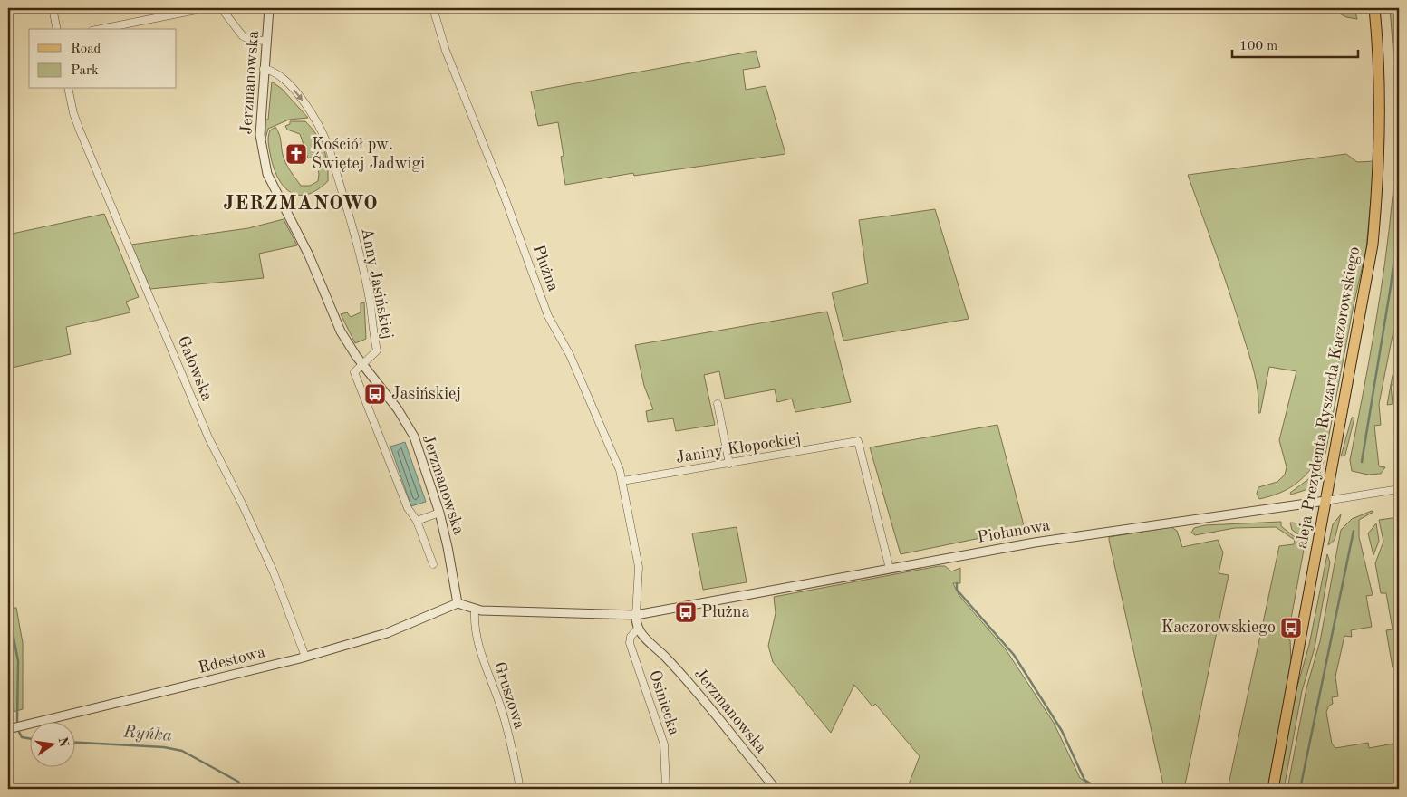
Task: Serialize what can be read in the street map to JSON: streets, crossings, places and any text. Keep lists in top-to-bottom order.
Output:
{
  "streets": {
    "main road": ["aleja Prezydenta Ryszarda Kaczorowskiego"],
    "street": [
      "Jerzmanowska",
      "Płużna",
      "Anny Jasińskiej",
      "Gałowska",
      "Janiny Kłopockiej",
      "Piołunowa",
      "Rdestowa",
      "Gruszowa",
      "Osiniecka"
    ]
  },
  "crossings": [
    ["Jerzmanowska", "Anny Jasińskiej"],
    ["Jerzmanowska", "Rdestowa"],
    ["Jerzmanowska", "Osiniecka"],
    ["Płużna", "Janiny Kłopockiej"],
    ["Płużna", "Piołunowa"],
    ["Gałowska", "Rdestowa"],
    ["aleja Prezydenta Ryszarda Kaczorowskiego", "Piołunowa"],
    ["Janiny Kłopockiej", "Piołunowa"]
  ],
  "one_way": ["Anny Jasińskiej"],
  "districts": ["JERZMANOWO"],
  "water": ["Ryńka"],
  "places": {
    "church": ["Kościół pw. Świętej Jadwigi"],
    "bus stop": ["Jasińskiej", "Płużna", "Kaczorowskiego"]
  },
  "legend": ["Road", "Park"],
  "scale_bar": "100 m",
  "north": "right"
}
